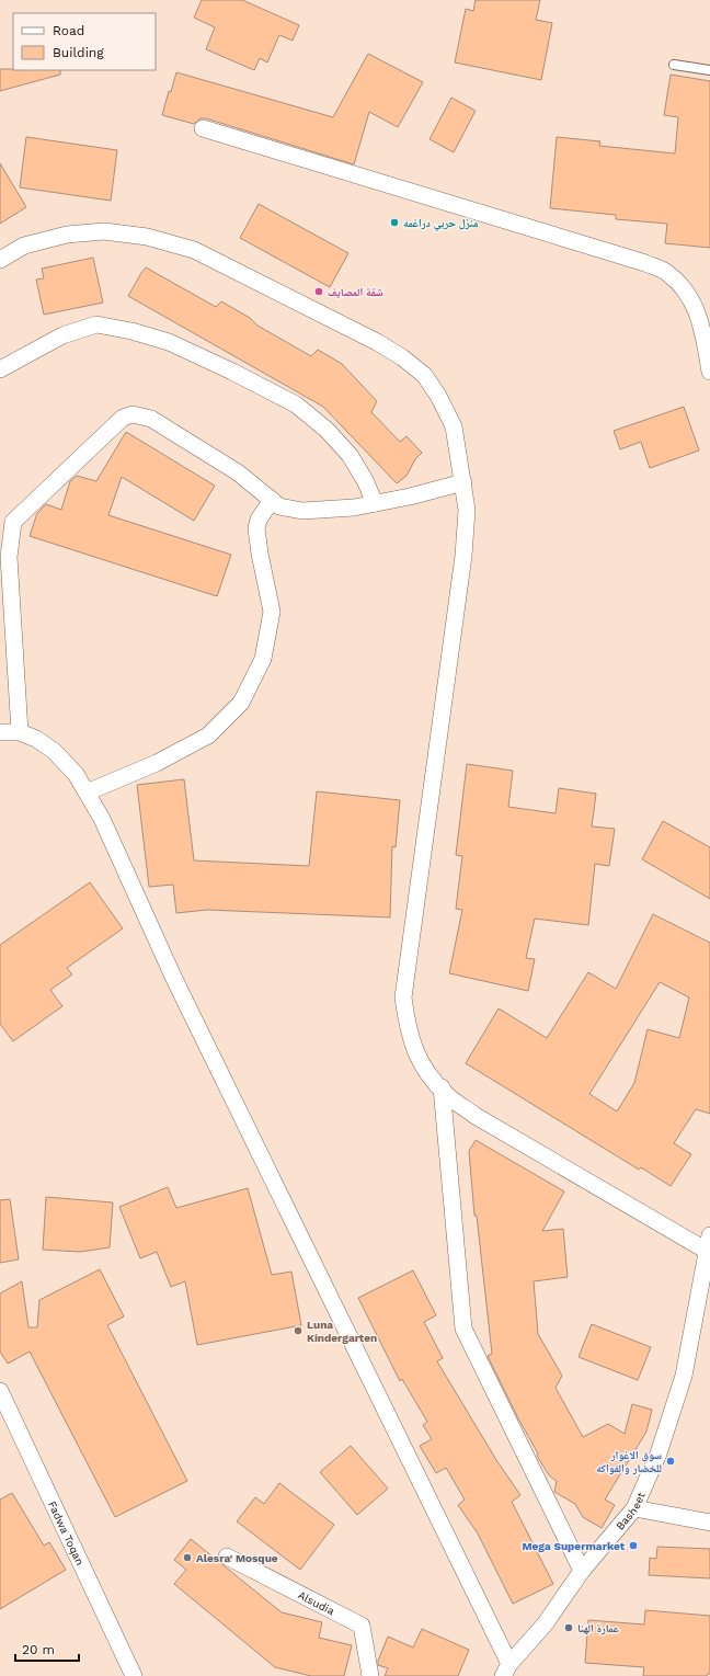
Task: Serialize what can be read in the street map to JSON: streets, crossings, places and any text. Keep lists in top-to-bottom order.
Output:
{
  "streets": {
    "street": ["Basheet", "Fadwa Toqan", "Alsudia"]
  },
  "places": [
    "منزل حربي دراغمه",
    "شقة المصايف",
    "Luna Kindergarten",
    "سوق الاغوار للخضار والفواكه",
    "Mega Supermarket",
    "Alesra' Mosque",
    "عمارة الهنا"
  ],
  "legend": ["Road", "Building"],
  "scale_bar": "20 m"
}
